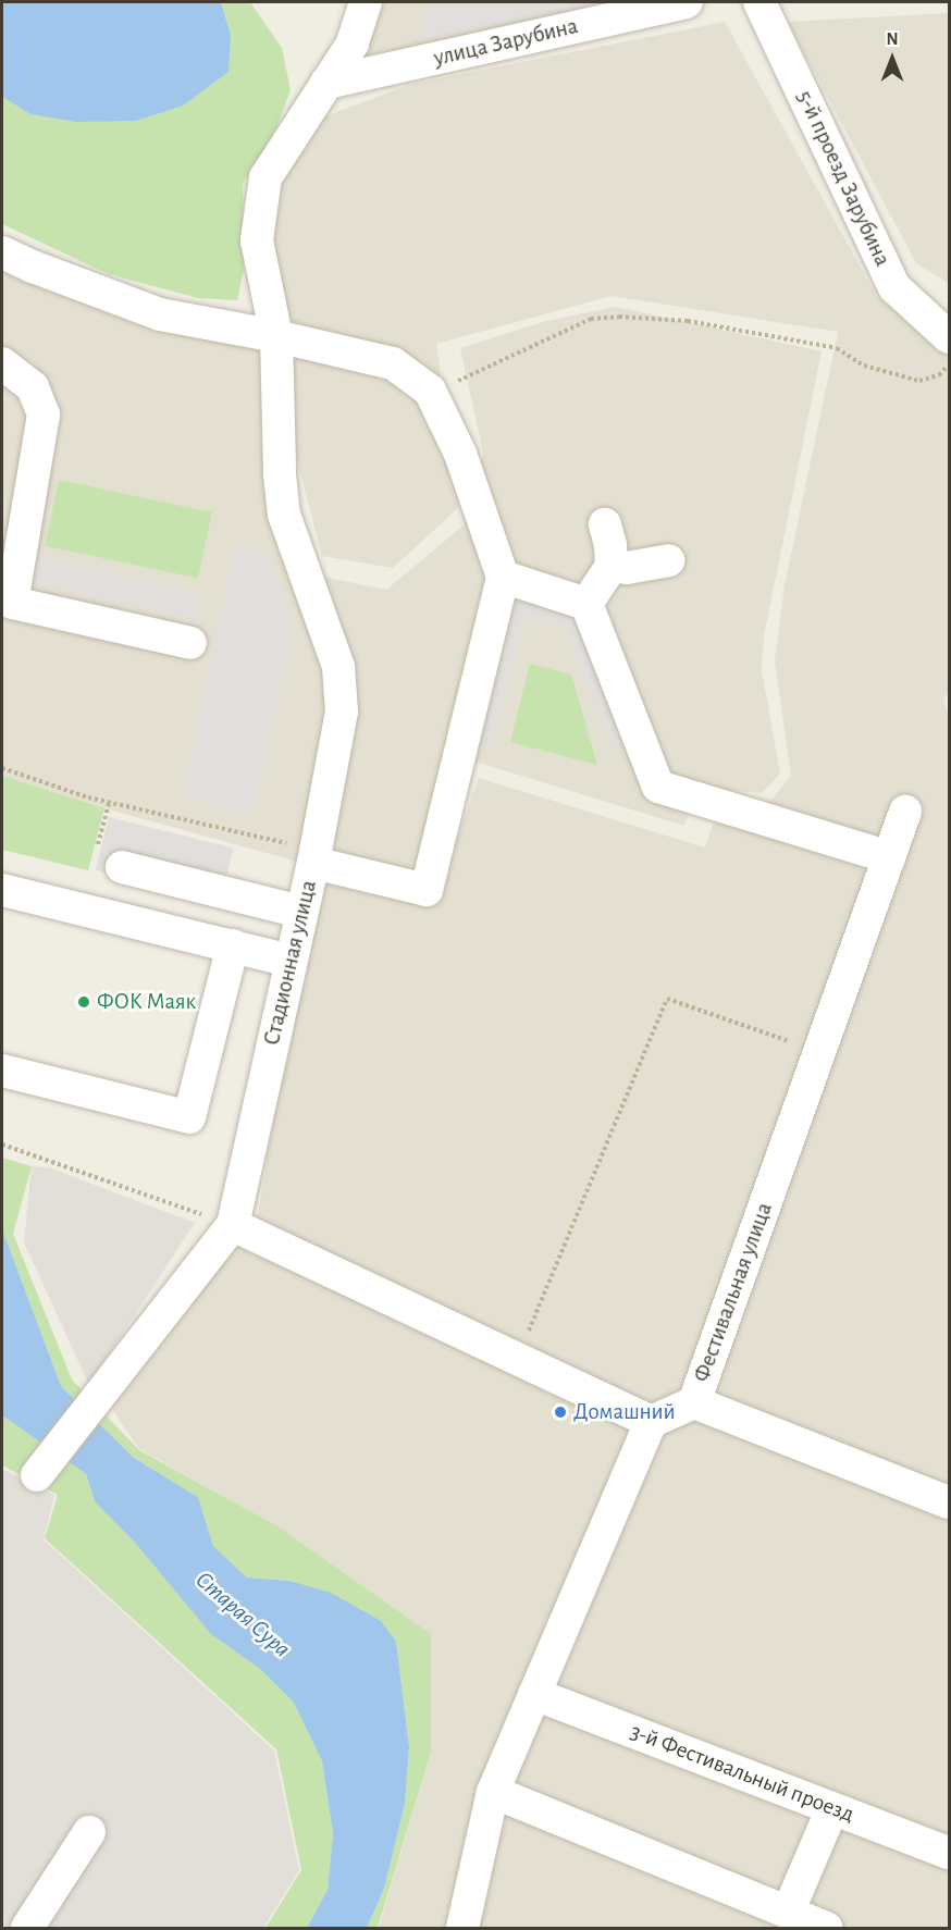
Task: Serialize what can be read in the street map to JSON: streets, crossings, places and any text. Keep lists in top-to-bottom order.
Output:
{
  "streets": {
    "street": [
      "улица Зарубина",
      "5-й проезд Зарубина",
      "Стадионная улица",
      "Фестивальная улица",
      "3-й Фестивальный проезд"
    ]
  },
  "water": ["Старая Сура"],
  "places": ["ФОК Маяк", "Домашний"],
  "north": "top"
}
